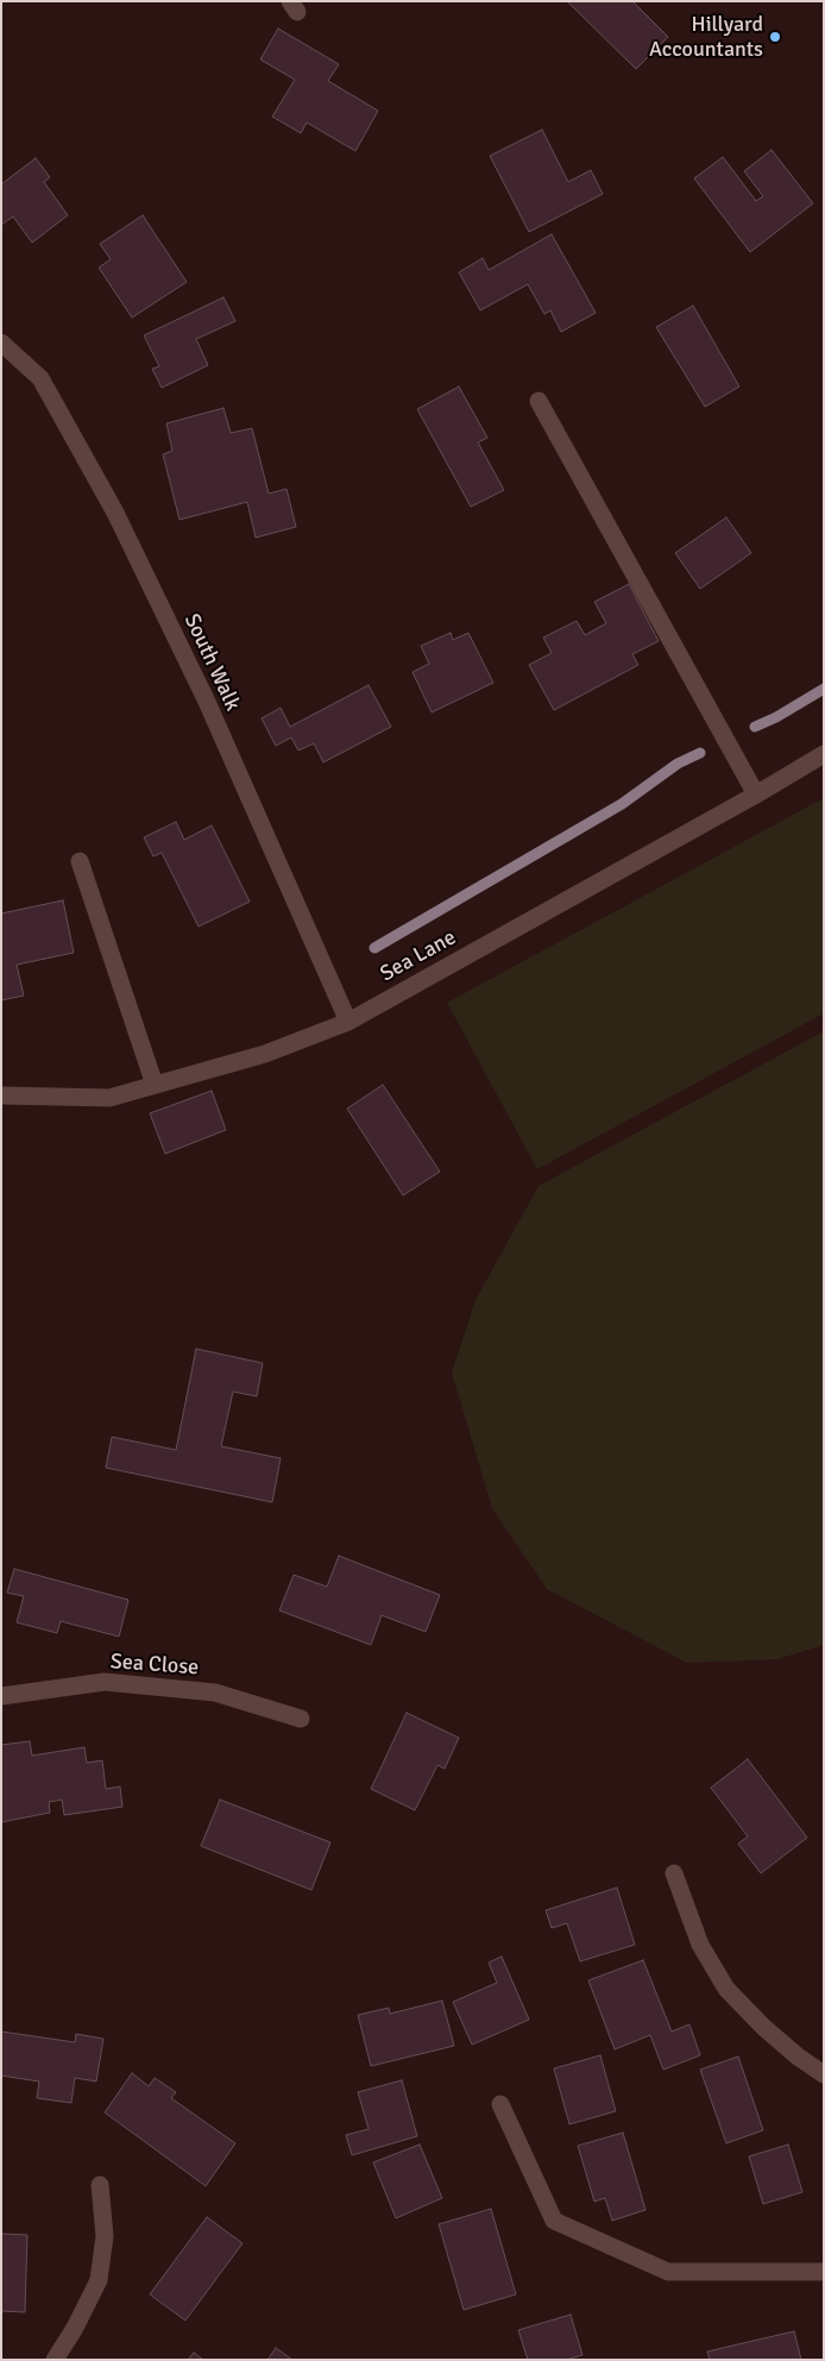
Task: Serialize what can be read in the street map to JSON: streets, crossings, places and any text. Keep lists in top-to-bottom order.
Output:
{
  "streets": {
    "street": ["South Walk", "Sea Lane", "Sea Close"]
  },
  "crossings": [
    ["South Walk", "Sea Lane"]
  ],
  "places": ["Hillyard Accountants"]
}
